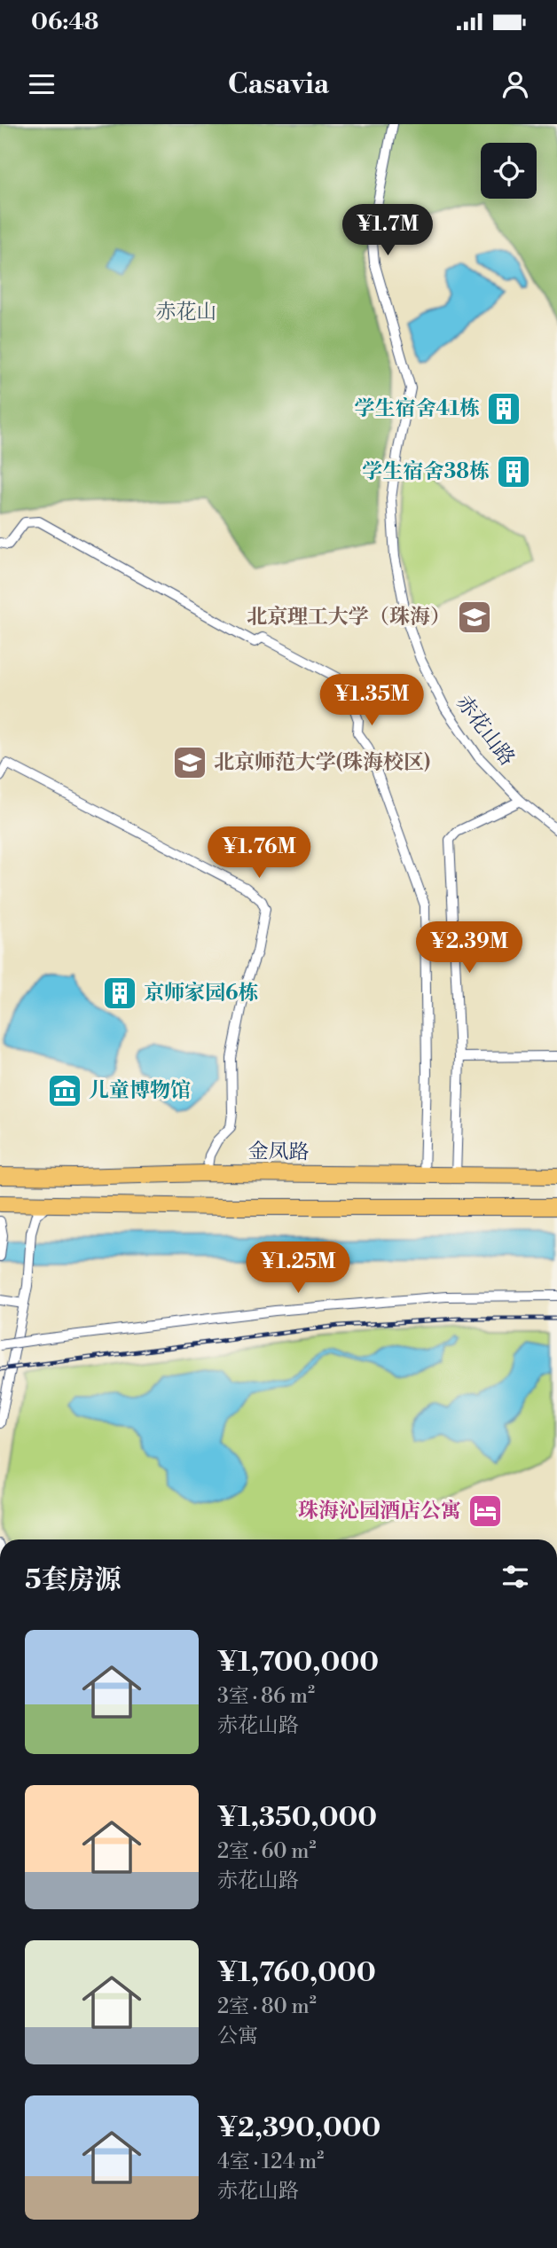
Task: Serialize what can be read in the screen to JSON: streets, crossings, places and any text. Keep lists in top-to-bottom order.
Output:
{
  "streets": {
    "highway": ["金凤路"],
    "street": ["赤花山路"]
  },
  "parks": ["赤花山"],
  "places": {
    "building": ["学生宿舍41栋", "学生宿舍38栋", "京师家园6栋"],
    "school or university": ["北京理工大学（珠海）", "北京师范大学(珠海校区)"],
    "museum": ["儿童博物馆"],
    "hotel": ["珠海沁园酒店公寓"]
  },
  "page": {
    "status": "06:48",
    "header": "Casavia",
    "price": [
      "¥1.7M",
      "¥1.35M",
      "¥1.76M",
      "¥2.39M",
      "¥1.25M"
    ],
    "heading": "5套房源",
    "list": [
      {
        "name": "¥1,700,000",
        "note": "3室 · 86 m² · 赤花山路"
      },
      {
        "name": "¥1,350,000",
        "note": "2室 · 60 m² · 赤花山路"
      },
      {
        "name": "¥1,760,000",
        "note": "2室 · 80 m² · 公寓"
      },
      {
        "name": "¥2,390,000",
        "note": "4室 · 124 m² · 赤花山路"
      }
    ]
  }
}
